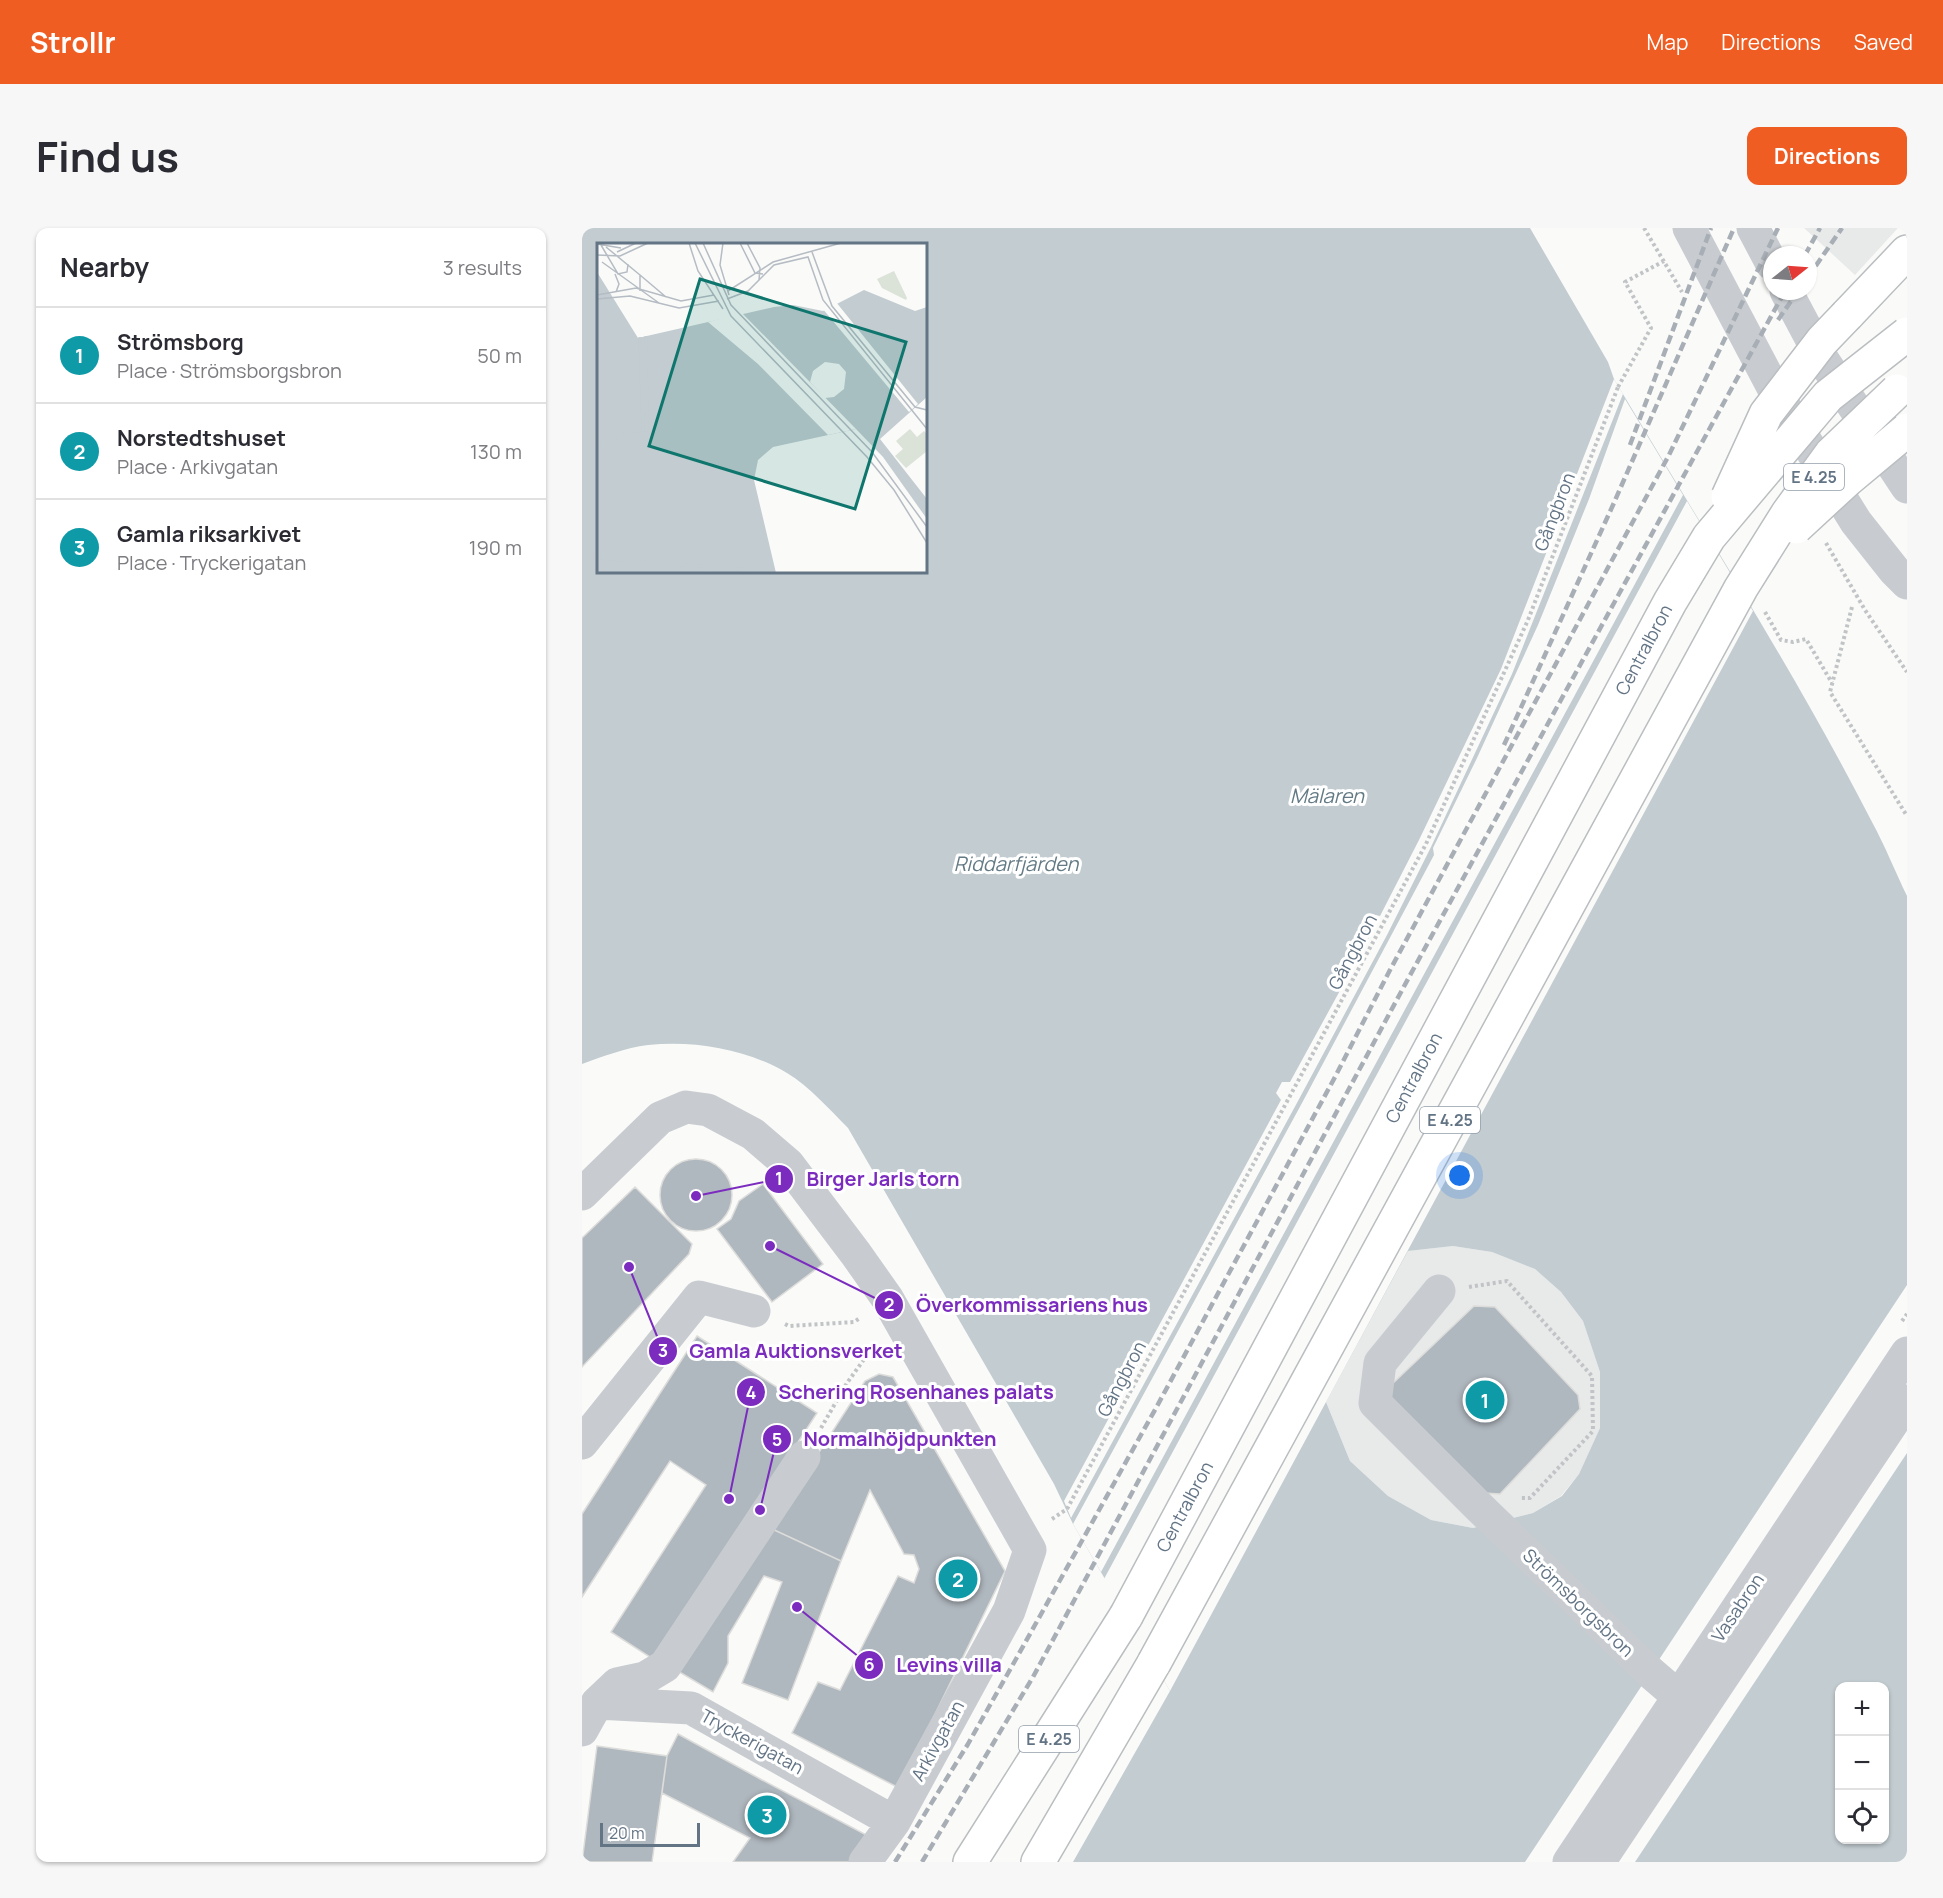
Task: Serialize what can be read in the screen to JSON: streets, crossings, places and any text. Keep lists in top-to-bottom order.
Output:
{
  "streets": {
    "highway": ["E 4.25", "Centralbron"],
    "street": [
      "Strömsborgsbron",
      "Vasabron",
      "Arkivgatan",
      "Tryckerigatan"
    ],
    "path": ["Gångbron"]
  },
  "crossings": [
    ["Strömsborgsbron", "Vasabron"],
    ["Arkivgatan", "Tryckerigatan"]
  ],
  "water": ["Mälaren", "Riddarfjärden"],
  "places": [
    "Birger Jarls torn",
    "Överkommissariens hus",
    "Gamla Auktionsverket",
    "Schering Rosenhanes palats",
    "Normalhöjdpunkten",
    "Levins villa"
  ],
  "scale_bar": "20 m",
  "north": "right",
  "page": {
    "header": "Strollr",
    "nav": ["Map", "Directions", "Saved"],
    "title": "Find us",
    "buttons": "Directions",
    "heading": ["Nearby", "3 results"],
    "list": [
      {
        "mark": "1",
        "name": "Strömsborg",
        "note": "Place · Strömsborgsbron",
        "value": "50 m"
      },
      {
        "mark": "2",
        "name": "Norstedtshuset",
        "note": "Place · Arkivgatan",
        "value": "130 m"
      },
      {
        "mark": "3",
        "name": "Gamla riksarkivet",
        "note": "Place · Tryckerigatan",
        "value": "190 m"
      }
    ],
    "pins": ["1", "2", "3"],
    "map_buttons": ["+", "−"],
    "scale": "20 m"
  }
}
